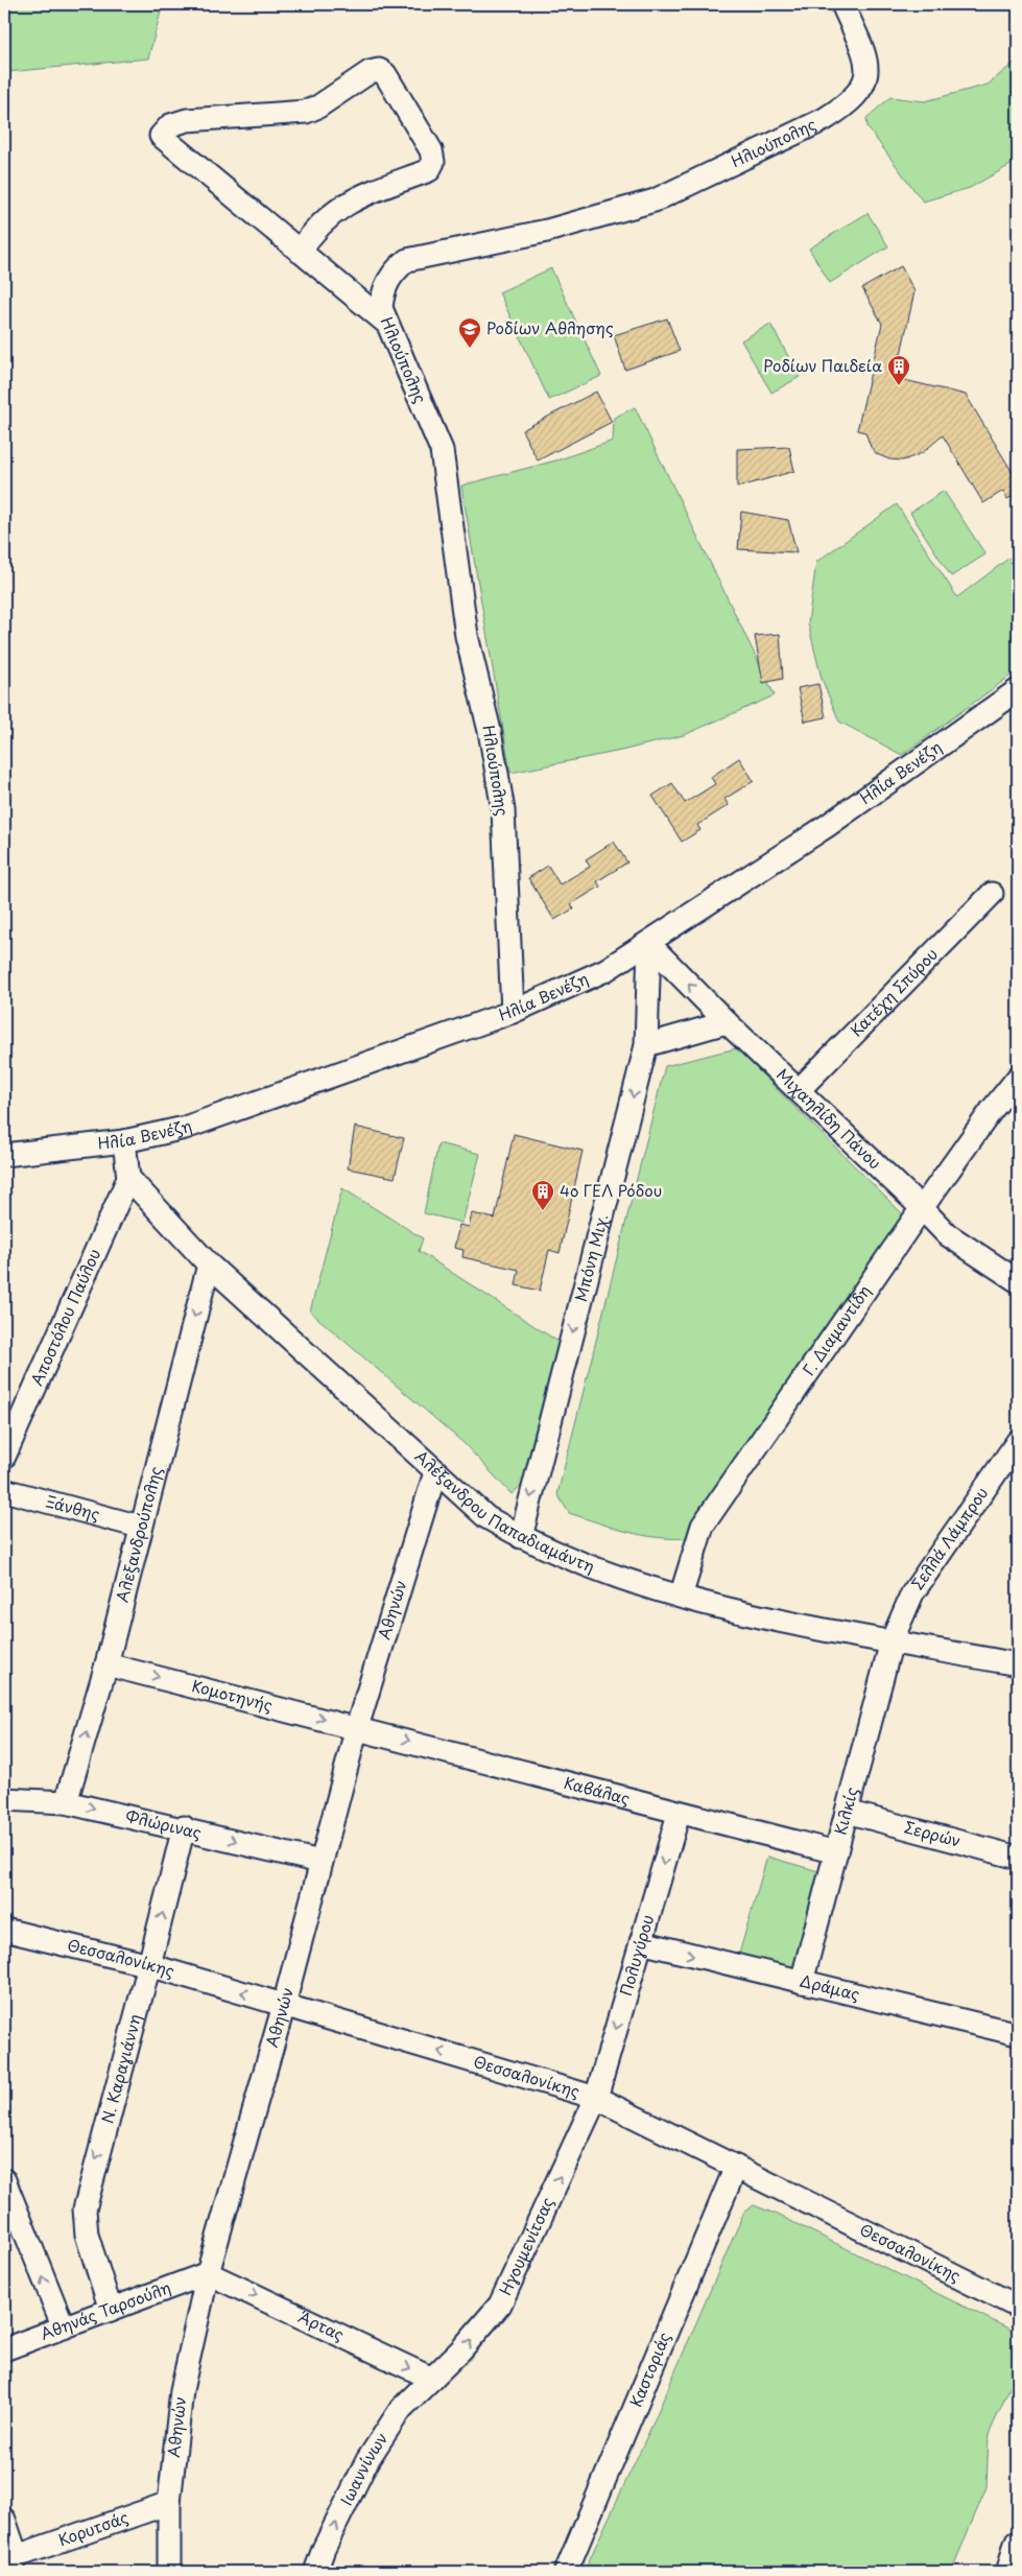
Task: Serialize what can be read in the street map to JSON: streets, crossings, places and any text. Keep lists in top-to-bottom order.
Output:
{
  "streets": {
    "street": [
      "Ηλιούπολης",
      "Ηλία Βενέζη",
      "Κατέχη Σπύρου",
      "Μιχαηλίδη Πάνου",
      "Μπόνη Μιχ.",
      "Αποστόλου Παύλου",
      "Γ. Διαμαντίδη",
      "Ξάνθης",
      "Αλέξανδρου Παπαδιαμάντη",
      "Αλεξανδρούπολης",
      "Σελλά Λάμπρου",
      "Αθηνών",
      "Κομοτηνής",
      "Καβάλας",
      "Κιλκίς",
      "Φλώρινας",
      "Σερρών",
      "Πολυγύρου",
      "Θεσσαλονίκης",
      "Δράμας",
      "Ν. Καραγιάννη",
      "Ηγουμενίτσας",
      "Αθηνάς Ταρσούλη",
      "Άρτας",
      "Καστοριάς",
      "Ιωαννίνων",
      "Κορυτσάς"
    ]
  },
  "crossings": [
    ["Ηλιούπολης", "Ηλία Βενέζη"],
    ["Ηλία Βενέζη", "Μιχαηλίδη Πάνου"],
    ["Ηλία Βενέζη", "Μπόνη Μιχ."],
    ["Κατέχη Σπύρου", "Μιχαηλίδη Πάνου"],
    ["Μιχαηλίδη Πάνου", "Μπόνη Μιχ."],
    ["Μιχαηλίδη Πάνου", "Γ. Διαμαντίδη"],
    ["Μπόνη Μιχ.", "Αλέξανδρου Παπαδιαμάντη"],
    ["Αποστόλου Παύλου", "Αλέξανδρου Παπαδιαμάντη"],
    ["Γ. Διαμαντίδη", "Αλέξανδρου Παπαδιαμάντη"],
    ["Ξάνθης", "Αλεξανδρούπολης"],
    ["Αλέξανδρου Παπαδιαμάντη", "Αλεξανδρούπολης"],
    ["Αλέξανδρου Παπαδιαμάντη", "Σελλά Λάμπρου"],
    ["Αλέξανδρου Παπαδιαμάντη", "Αθηνών"],
    ["Αλέξανδρου Παπαδιαμάντη", "Κιλκίς"],
    ["Αλεξανδρούπολης", "Κομοτηνής"],
    ["Αλεξανδρούπολης", "Φλώρινας"],
    ["Σελλά Λάμπρου", "Κιλκίς"],
    ["Αθηνών", "Κομοτηνής"],
    ["Αθηνών", "Καβάλας"],
    ["Αθηνών", "Φλώρινας"],
    ["Αθηνών", "Θεσσαλονίκης"],
    ["Αθηνών", "Αθηνάς Ταρσούλη"],
    ["Αθηνών", "Άρτας"],
    ["Αθηνών", "Κορυτσάς"],
    ["Κομοτηνής", "Καβάλας"],
    ["Καβάλας", "Κιλκίς"],
    ["Καβάλας", "Πολυγύρου"],
    ["Κιλκίς", "Σερρών"],
    ["Κιλκίς", "Δράμας"],
    ["Φλώρινας", "Ν. Καραγιάννη"],
    ["Πολυγύρου", "Θεσσαλονίκης"],
    ["Πολυγύρου", "Δράμας"],
    ["Πολυγύρου", "Ηγουμενίτσας"],
    ["Θεσσαλονίκης", "Ν. Καραγιάννη"],
    ["Θεσσαλονίκης", "Ηγουμενίτσας"],
    ["Θεσσαλονίκης", "Καστοριάς"],
    ["Ν. Καραγιάννη", "Αθηνάς Ταρσούλη"],
    ["Ηγουμενίτσας", "Άρτας"],
    ["Ηγουμενίτσας", "Ιωαννίνων"],
    ["Αθηνάς Ταρσούλη", "Άρτας"],
    ["Άρτας", "Ιωαννίνων"]
  ],
  "one_way": [
    "Μπόνη Μιχ.",
    "Κομοτηνής",
    "Καβάλας",
    "Φλώρινας",
    "Πολυγύρου",
    "Θεσσαλονίκης",
    "Δράμας",
    "Ηγουμενίτσας",
    "Άρτας",
    "Ιωαννίνων"
  ],
  "places": {
    "school or university": ["Ροδίων Αθλησης"],
    "building": ["Ροδίων Παιδεία", "4ο ΓΕΛ Ρόδου"]
  }
}
